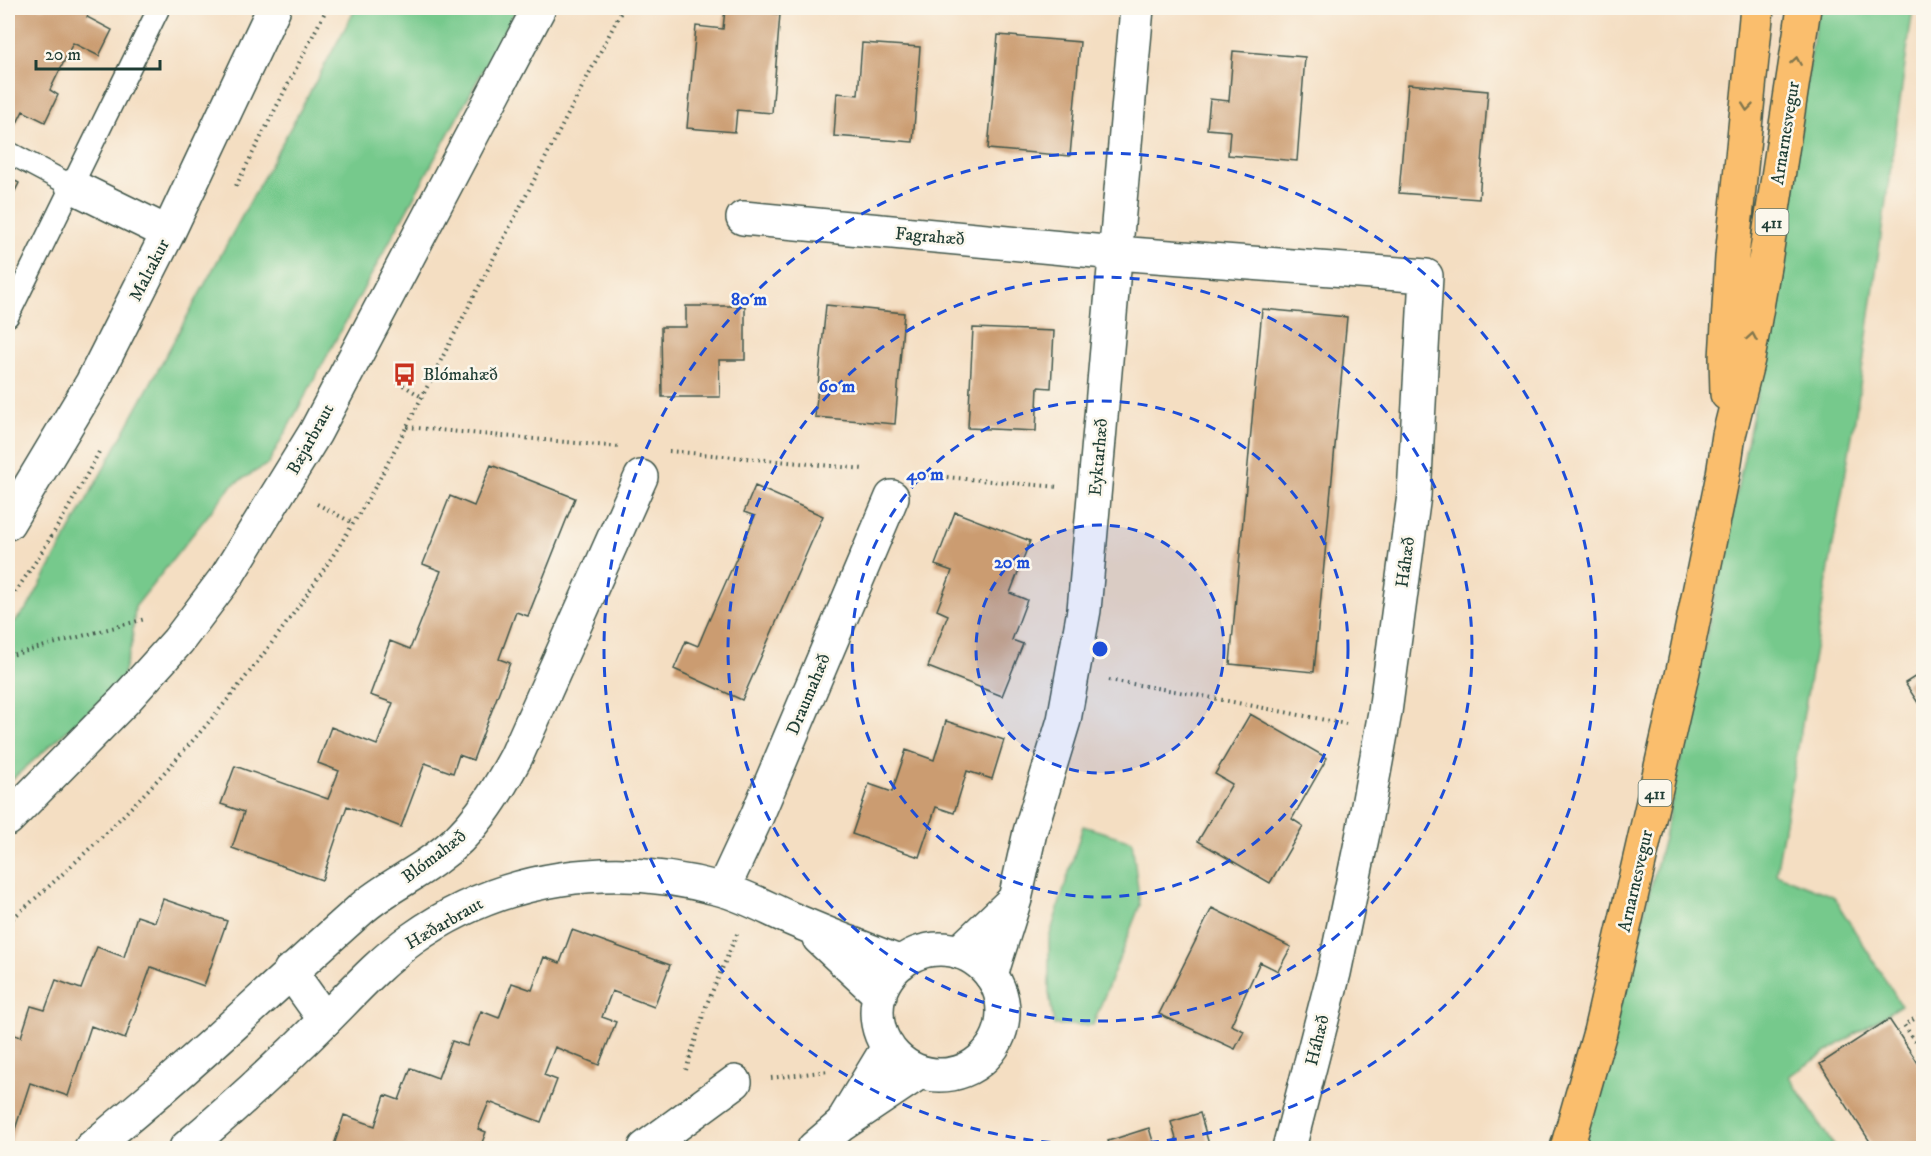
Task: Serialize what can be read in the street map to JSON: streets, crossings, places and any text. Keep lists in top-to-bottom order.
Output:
{
  "streets": {
    "main road": ["Arnarnesvegur", "411"],
    "street": [
      "Fagrahæð",
      "Maltakur",
      "Bæjarbraut",
      "Eyktarhæð",
      "Háhæð",
      "Draumahæð",
      "Blómahæð",
      "Hæðarbraut"
    ]
  },
  "crossings": [
    ["Fagrahæð", "Eyktarhæð"],
    ["Fagrahæð", "Háhæð"],
    ["Eyktarhæð", "Háhæð"],
    ["Eyktarhæð", "Hæðarbraut"],
    ["Draumahæð", "Hæðarbraut"]
  ],
  "places": {
    "bus stop": ["Blómahæð"]
  },
  "scale_bar": "20 m",
  "rings": [
    "80 m",
    "60 m",
    "40 m",
    "20 m"
  ]
}
